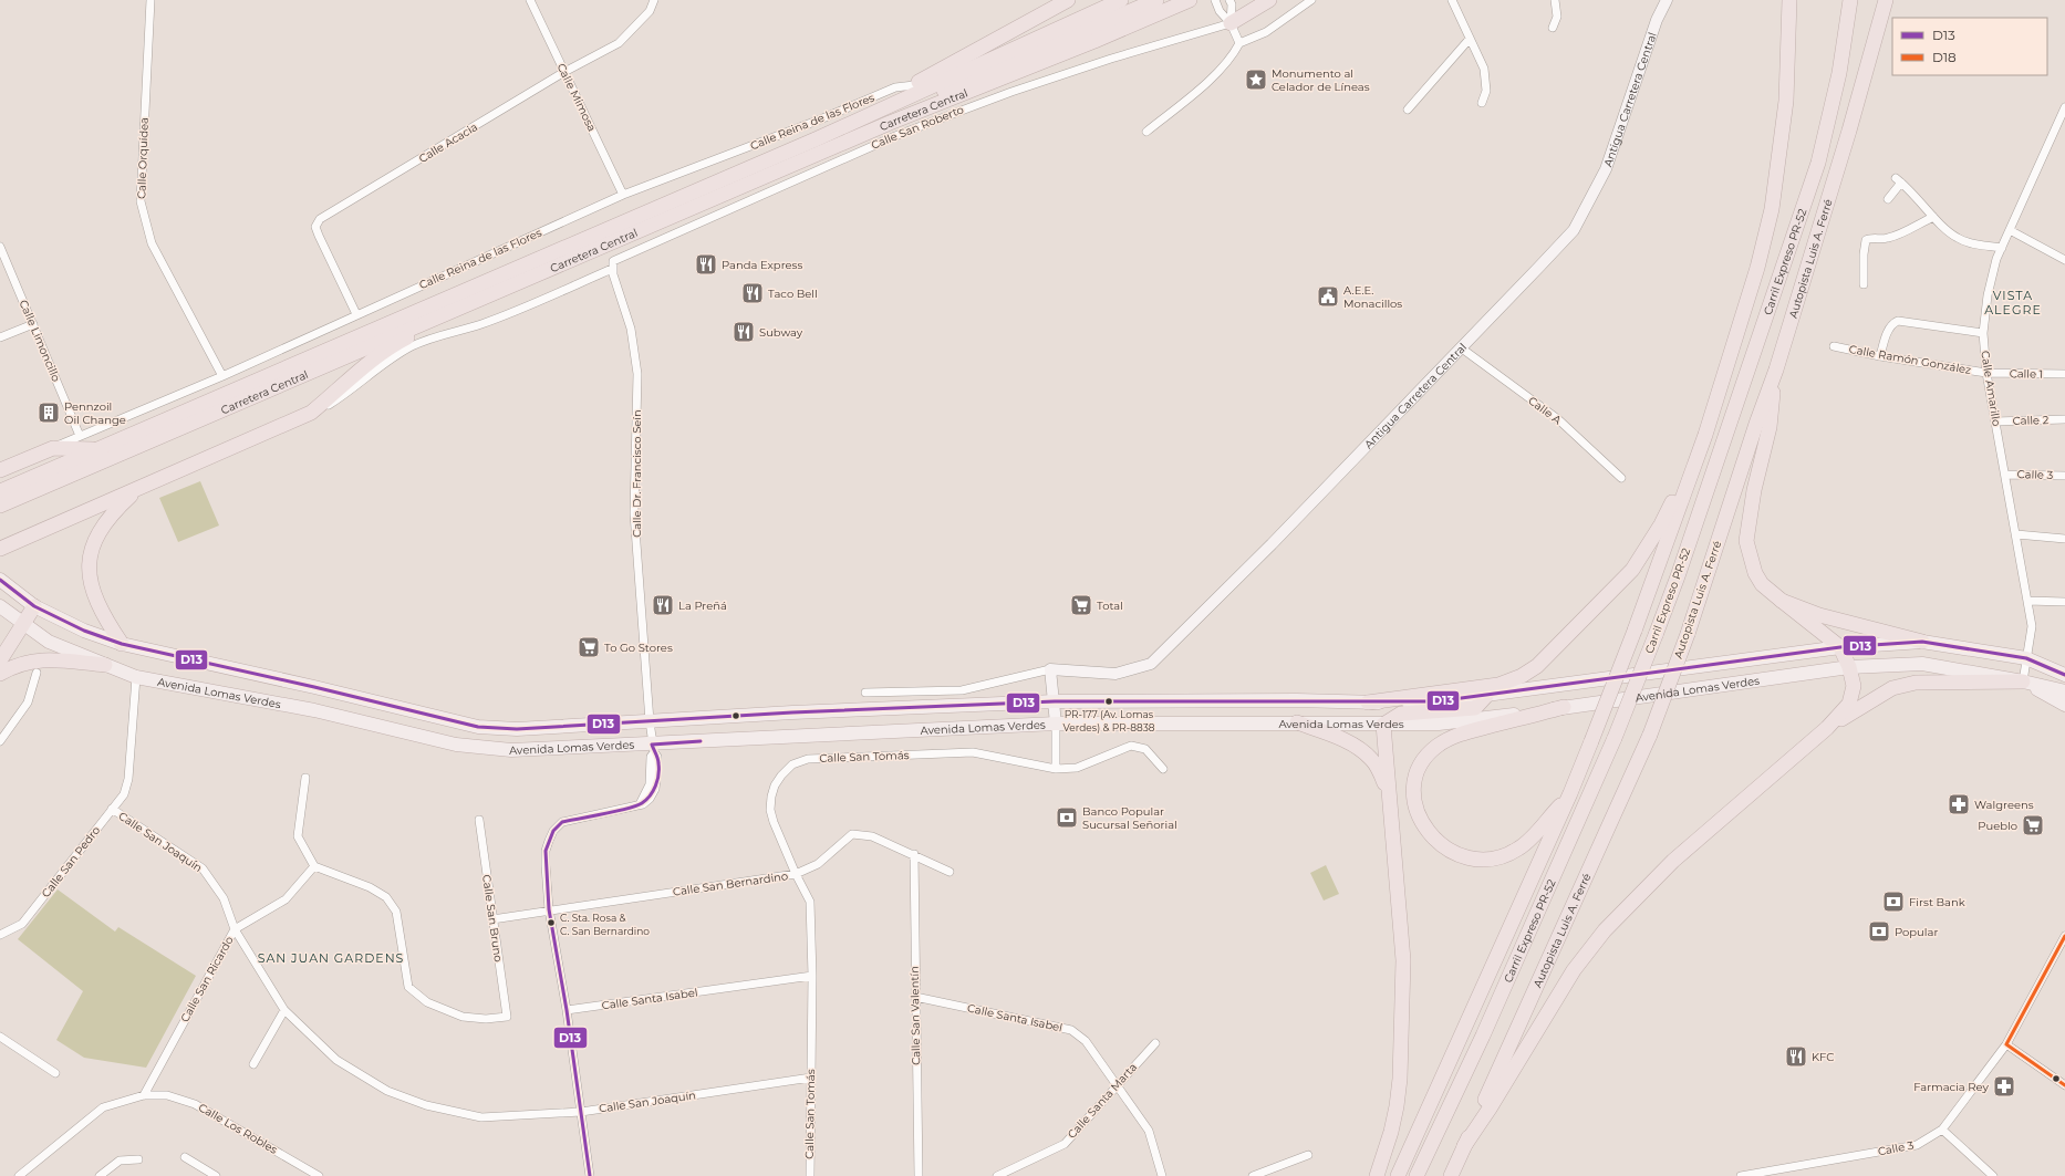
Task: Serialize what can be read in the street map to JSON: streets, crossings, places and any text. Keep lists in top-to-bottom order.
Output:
{
  "streets": {
    "highway": ["Carretera Central", "Autopista Luis A. Ferré", "Carril Expreso PR-52"],
    "main road": ["Avenida Lomas Verdes"],
    "street": [
      "Calle Mimosa",
      "Antigua Carretera Central",
      "Calle Reina de las Flores",
      "Calle San Roberto",
      "Calle Acacia",
      "Calle Orquídea",
      "Calle Limoncillo",
      "Calle Ramón González",
      "Calle 1",
      "Calle Amarillo",
      "Calle A",
      "Calle 2",
      "Calle Dr. Francisco Seín",
      "Calle 3",
      "Calle San Tomás",
      "Calle San Joaquín",
      "Calle San Pedro",
      "Calle San Bernardino",
      "Calle San Bruno",
      "Calle San Ricardo",
      "Calle Santa Isabel",
      "Calle San Valentín",
      "Calle Santa Marta",
      "Calle Los Robles"
    ]
  },
  "crossings": [
    ["Calle Mimosa", "Calle Reina de las Flores"],
    ["Calle Mimosa", "Calle Acacia"],
    ["Antigua Carretera Central", "Calle A"],
    ["Calle Reina de las Flores", "Calle Acacia"],
    ["Calle Reina de las Flores", "Calle Orquídea"],
    ["Calle Reina de las Flores", "Calle Limoncillo"],
    ["Calle San Roberto", "Calle Dr. Francisco Seín"],
    ["Calle Ramón González", "Calle 1"],
    ["Calle Ramón González", "Calle Amarillo"],
    ["Calle 1", "Calle Amarillo"],
    ["Calle Amarillo", "Calle 2"],
    ["Calle Amarillo", "Calle 3"],
    ["Calle Amarillo", "Avenida Lomas Verdes"],
    ["Calle Dr. Francisco Seín", "Avenida Lomas Verdes"],
    ["Calle Dr. Francisco Seín", "Calle San Bernardino"],
    ["Avenida Lomas Verdes", "Calle San Pedro"],
    ["Calle San Tomás", "Calle San Joaquín"],
    ["Calle San Tomás", "Calle San Bernardino"],
    ["Calle San Tomás", "Calle Santa Isabel"],
    ["Calle San Joaquín", "Calle San Pedro"],
    ["Calle San Joaquín", "Calle San Ricardo"],
    ["Calle San Bernardino", "Calle San Bruno"],
    ["Calle San Bernardino", "Calle San Valentín"],
    ["Calle San Bruno", "Calle San Ricardo"],
    ["Calle San Ricardo", "Calle Los Robles"],
    ["Calle Santa Isabel", "Calle San Valentín"],
    ["Calle Santa Isabel", "Calle Santa Marta"]
  ],
  "districts": ["VISTA ALEGRE", "SAN JUAN GARDENS"],
  "places": {
    "place": ["Monumento al Celador de Líneas"],
    "restaurant": [
      "Panda Express",
      "Taco Bell",
      "Subway",
      "La Preñá",
      "KFC"
    ],
    "public building": ["A.E.E. Monacillos"],
    "building": ["Pennzoil Oil Change"],
    "supermarket": ["Total", "To Go Stores", "Pueblo"],
    "other": ["PR-177 (Av. Lomas Verdes) & PR-8838", "C. Sta. Rosa & C. San Bernardino"],
    "pharmacy": ["Walgreens", "Farmacia Rey"],
    "bank": ["Banco Popular Sucursal Señorial", "First Bank", "Popular"]
  },
  "lines": ["transit line D13", "transit line D18"],
  "legend": ["D13", "D18"]
}
